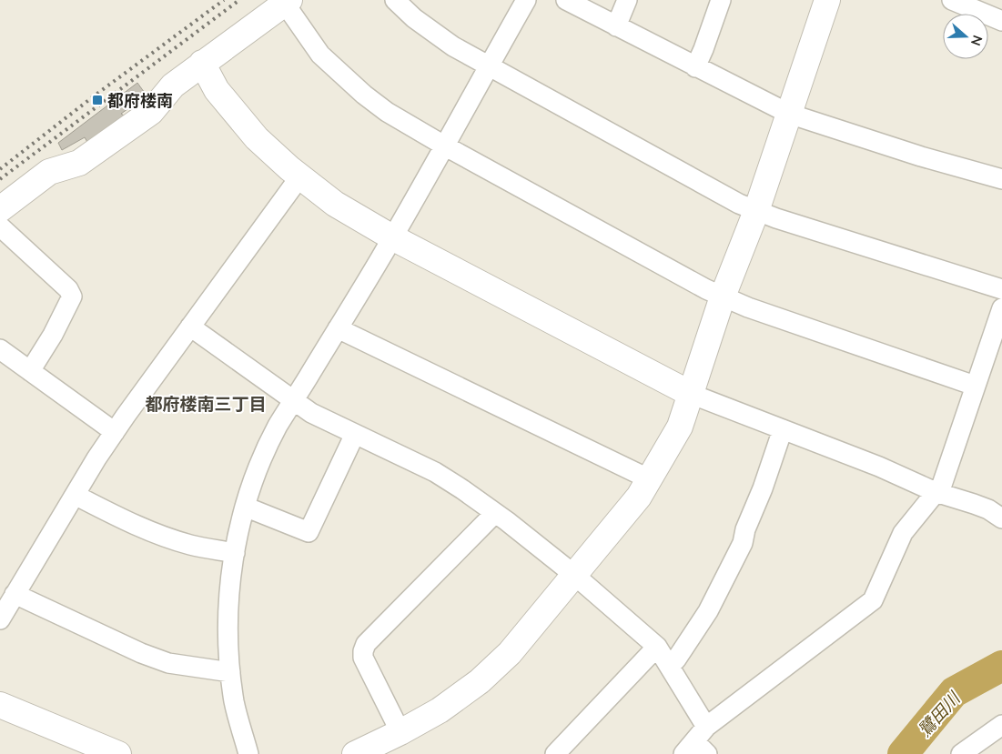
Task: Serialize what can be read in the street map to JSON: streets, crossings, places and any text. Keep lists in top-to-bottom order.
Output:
{
  "districts": ["都府楼南三丁目"],
  "water": ["鷺田川"],
  "places": {
    "transit": ["都府楼南"]
  },
  "north": "right"
}
